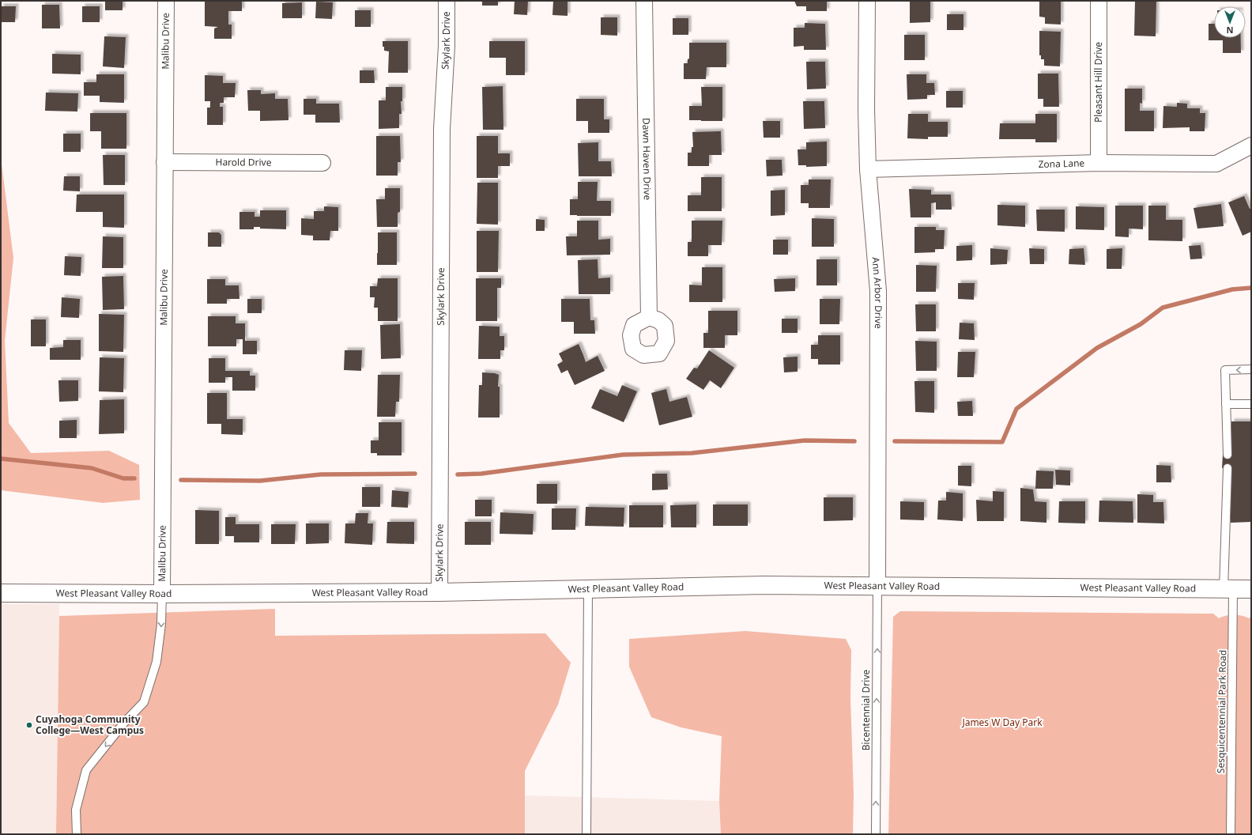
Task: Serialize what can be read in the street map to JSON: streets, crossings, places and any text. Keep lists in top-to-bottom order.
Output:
{
  "streets": {
    "main road": ["West Pleasant Valley Road"],
    "street": [
      "Skylark Drive",
      "Malibu Drive",
      "Pleasant Hill Drive",
      "Dawn Haven Drive",
      "Harold Drive",
      "Zona Lane",
      "Ann Arbor Drive"
    ],
    "lane": ["Bicentennial Drive", "Sesquicentennial Park Road"]
  },
  "crossings": [
    ["Skylark Drive", "West Pleasant Valley Road"],
    ["Malibu Drive", "Harold Drive"],
    ["Malibu Drive", "West Pleasant Valley Road"],
    ["Pleasant Hill Drive", "Zona Lane"],
    ["Zona Lane", "Ann Arbor Drive"],
    ["Ann Arbor Drive", "West Pleasant Valley Road"],
    ["Ann Arbor Drive", "Bicentennial Drive"],
    ["West Pleasant Valley Road", "Bicentennial Drive"],
    ["West Pleasant Valley Road", "Sesquicentennial Park Road"]
  ],
  "one_way": ["Bicentennial Drive"],
  "parks": ["James W Day Park"],
  "places": ["Cuyahoga Community College—West Campus"],
  "north": "bottom"
}
